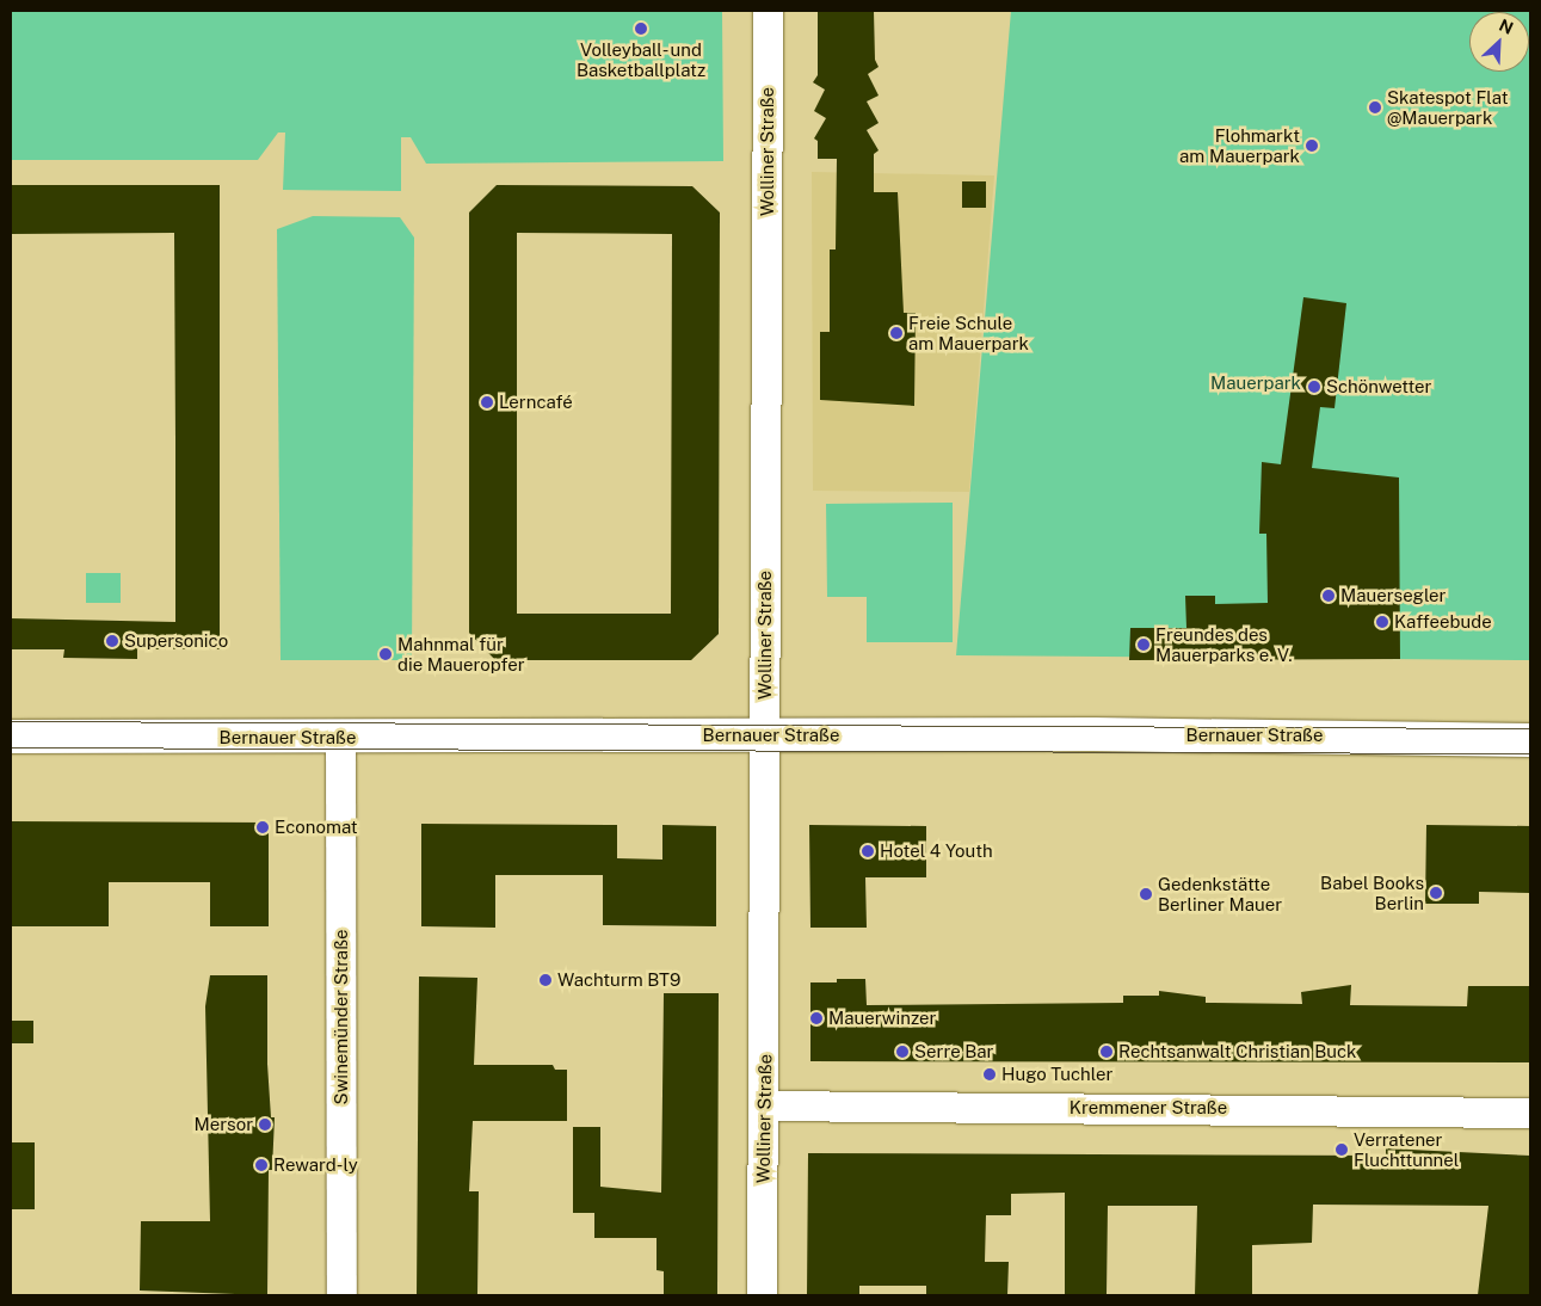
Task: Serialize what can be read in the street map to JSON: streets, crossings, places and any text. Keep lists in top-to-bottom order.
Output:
{
  "streets": {
    "main road": ["Bernauer Straße"],
    "street": ["Wolliner Straße", "Swinemünder Straße", "Kremmener Straße"]
  },
  "crossings": [
    ["Wolliner Straße", "Bernauer Straße"],
    ["Wolliner Straße", "Kremmener Straße"],
    ["Bernauer Straße", "Swinemünder Straße"]
  ],
  "parks": ["Mauerpark"],
  "places": [
    "Volleyball- und Basketballplatz",
    "Skatespot Flat @Mauerpark",
    "Flohmarkt am Mauerpark",
    "Freie Schule am Mauerpark",
    "Schönwetter",
    "Lerncafé",
    "Mauersegler",
    "Kaffeebude",
    "Supersonico",
    "Freundes des Mauerparks e. V.",
    "Mahnmal für die Maueropfer",
    "Economat",
    "Hotel 4 Youth",
    "Babel Books Berlin",
    "Gedenkstätte Berliner Mauer",
    "Wachturm BT9",
    "Mauerwinzer",
    "Serre Bar",
    "Rechtsanwalt Christian Buck",
    "Hugo Tuchler",
    "Mersor",
    "Verratener Fluchttunnel",
    "Reward-ly"
  ],
  "north": "top right"
}
